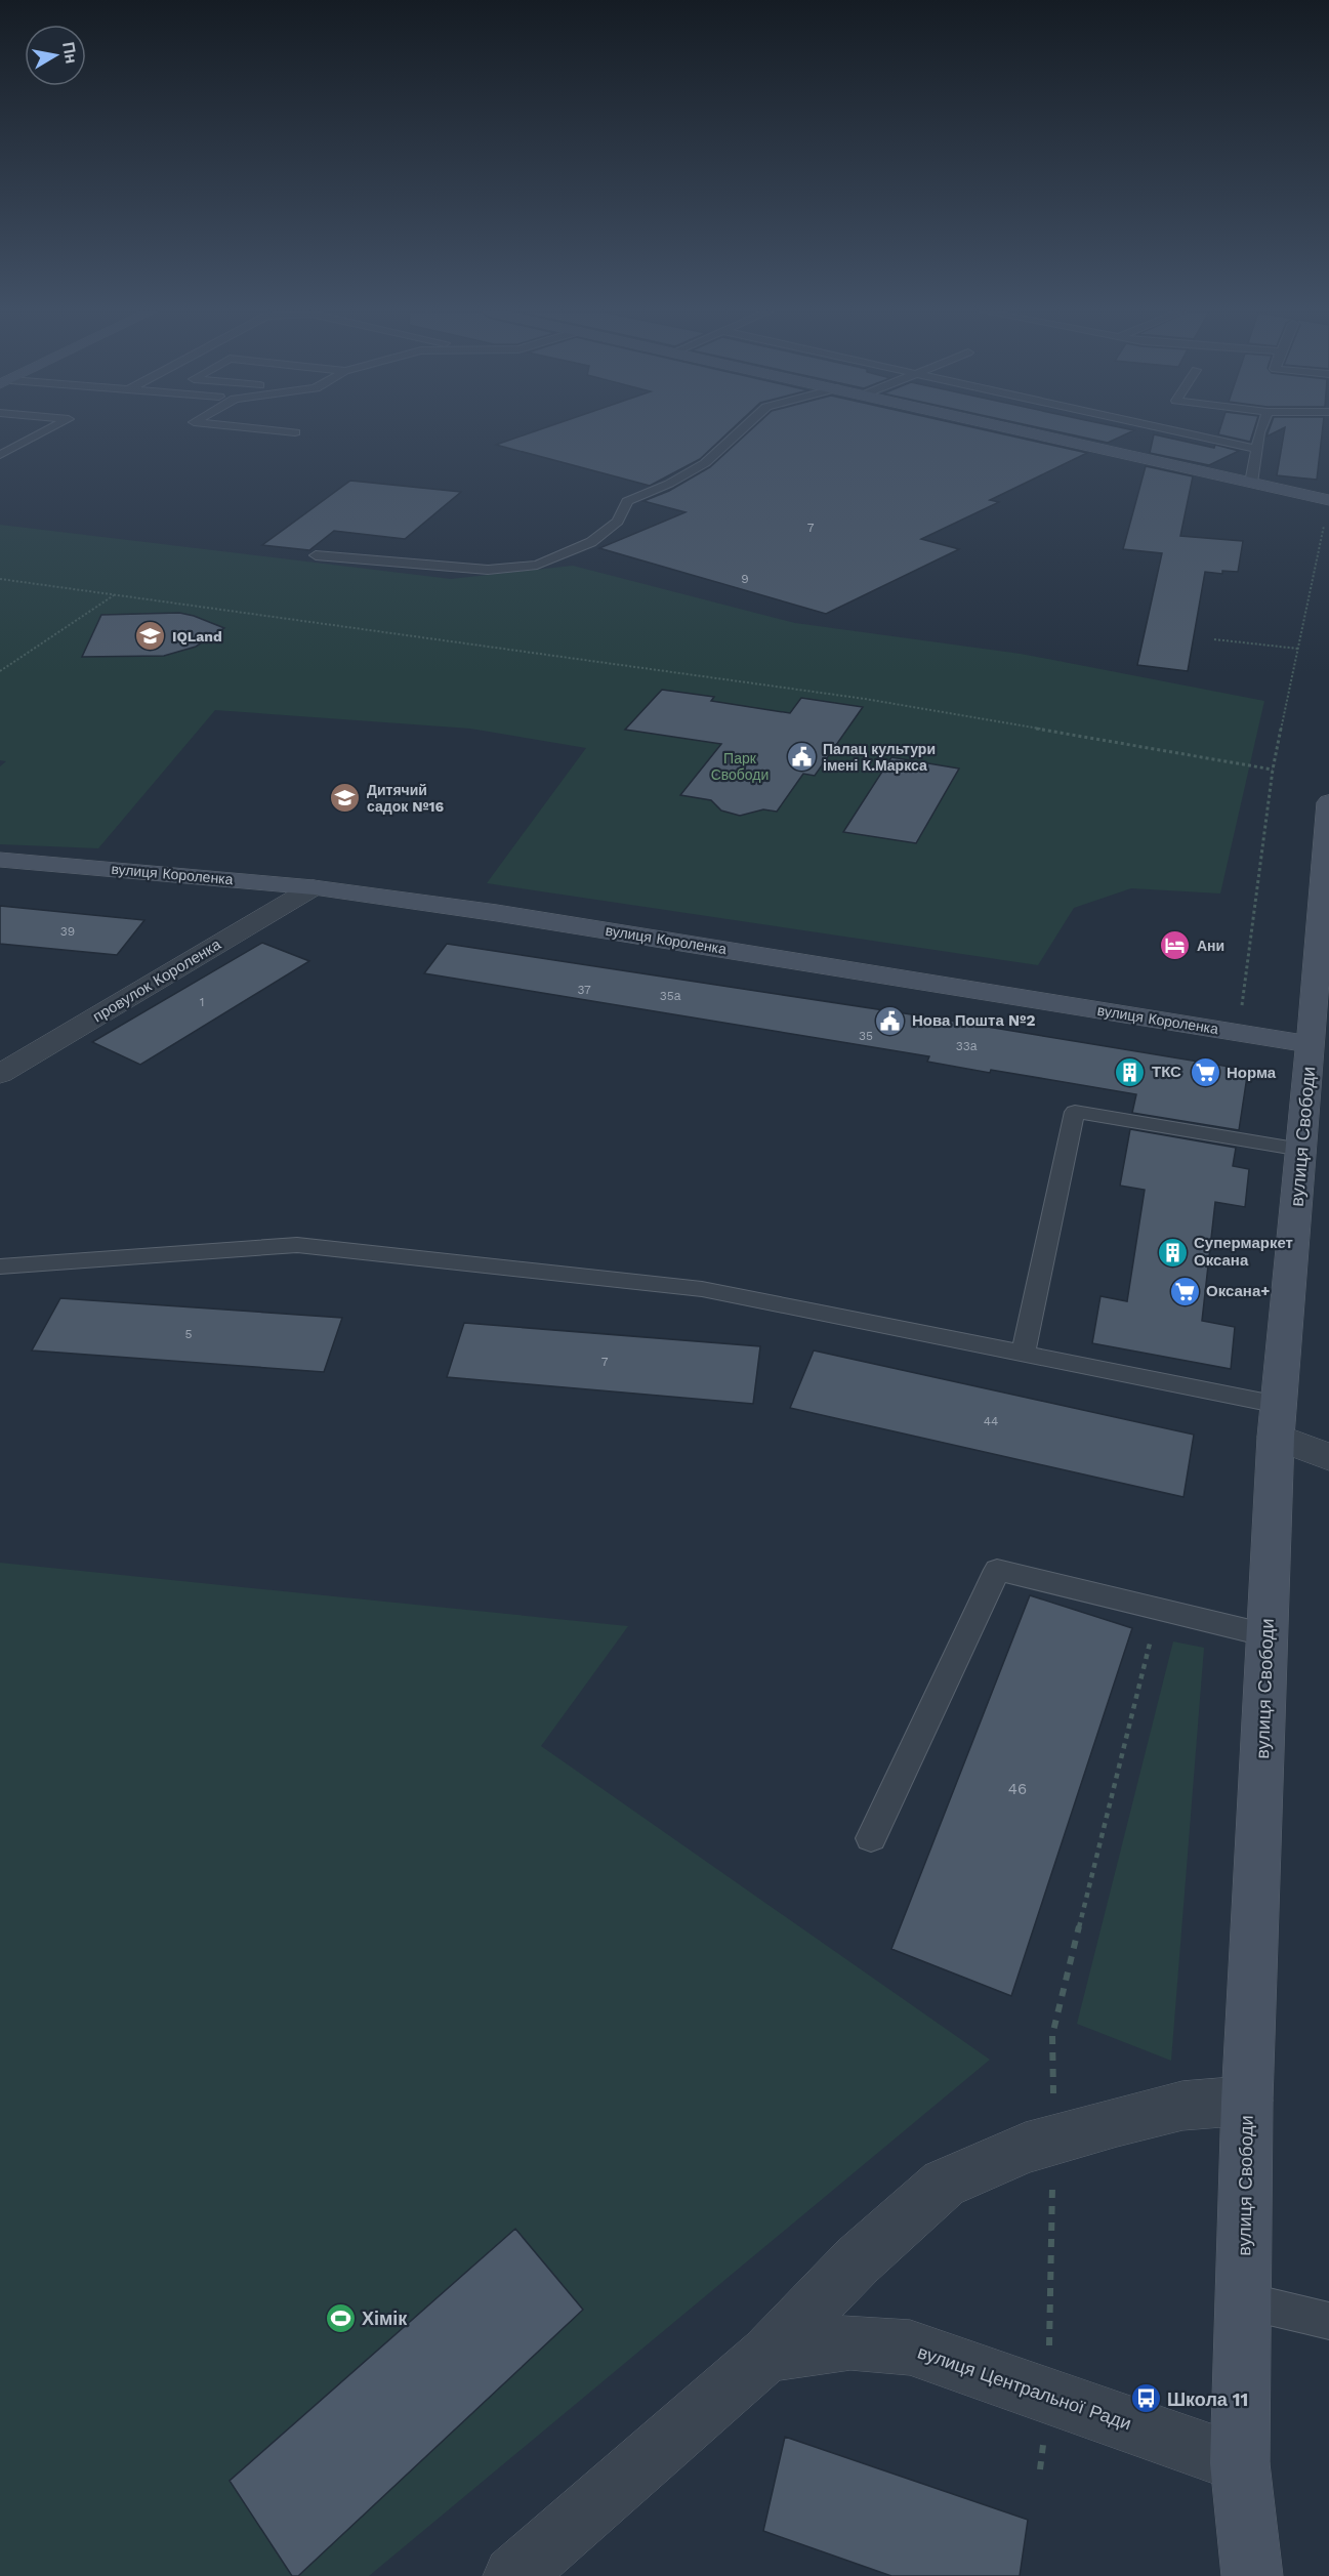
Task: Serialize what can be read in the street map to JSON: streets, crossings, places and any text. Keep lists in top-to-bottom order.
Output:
{
  "streets": {
    "main road": ["вулиця Короленка", "вулиця Свободи"],
    "street": ["провулок Короленка", "вулиця Центральної Ради"]
  },
  "crossings": [
    ["вулиця Короленка", "провулок Короленка"],
    ["вулиця Короленка", "вулиця Свободи"],
    ["вулиця Свободи", "вулиця Центральної Ради"]
  ],
  "parks": ["Парк Свободи"],
  "places": {
    "school or university": ["IQLand", "Дитячий садок №16"],
    "public building": ["Палац культури імені К.Маркса", "Нова Пошта №2"],
    "hotel": ["Ани"],
    "building": ["ТКС", "Супермаркет Оксана"],
    "supermarket": ["Норма", "Оксана+"],
    "sports": ["Хімік"],
    "bus stop": ["Школа 11"]
  },
  "house_numbers": [
    "7",
    "9",
    "39",
    "37",
    "35а",
    "1",
    "35",
    "33а",
    "5",
    "7",
    "44",
    "46"
  ],
  "north": "right"
}
